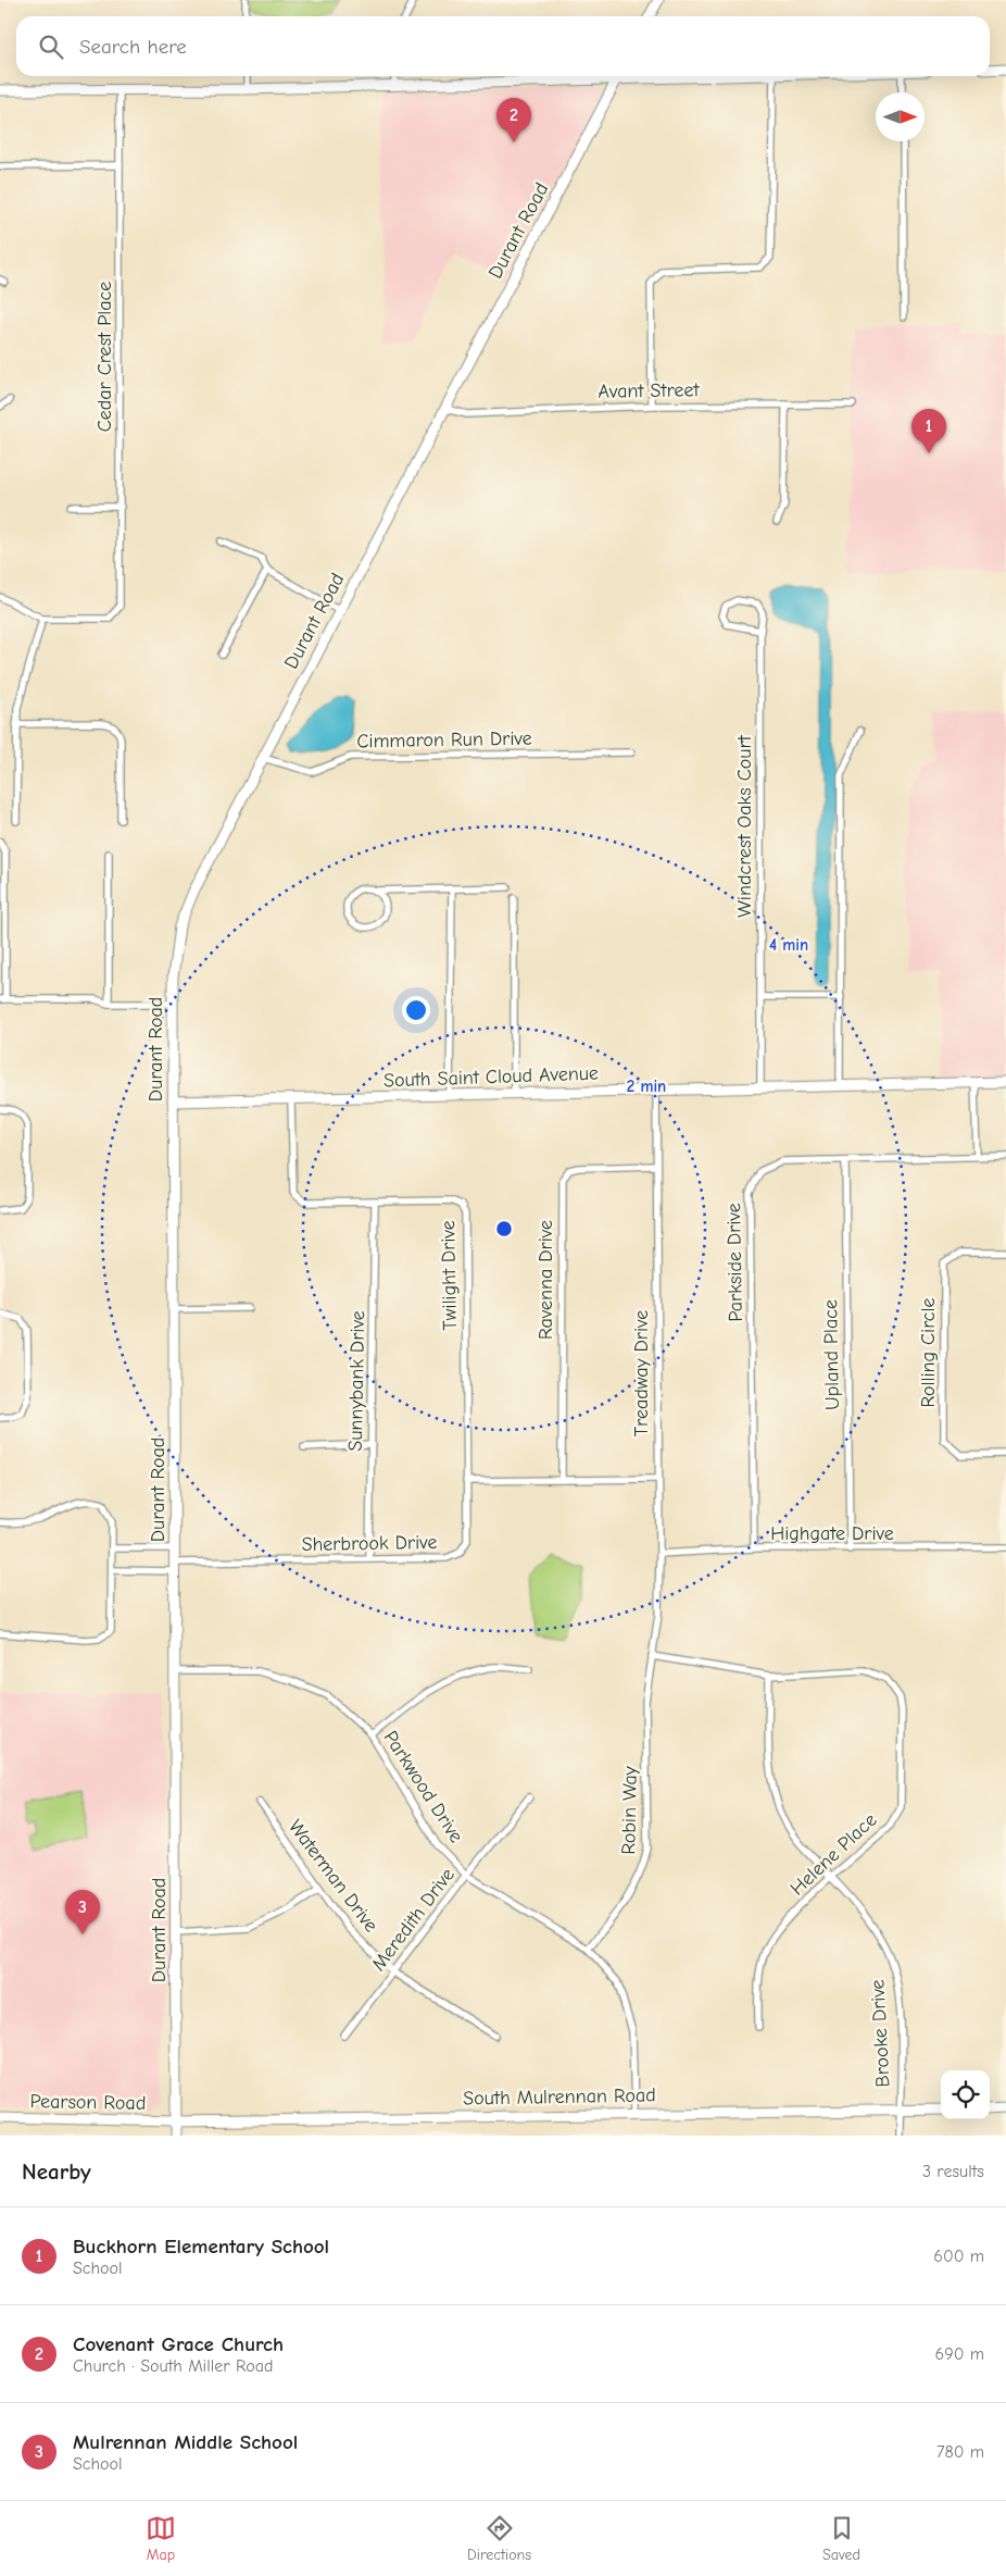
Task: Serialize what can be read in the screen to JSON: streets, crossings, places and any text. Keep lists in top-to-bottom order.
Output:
{
  "streets": {
    "street": [
      "Durant Road",
      "Cedar Crest Place",
      "Avant Street",
      "Cimmaron Run Drive",
      "Windcrest Oaks Court",
      "South Saint Cloud Avenue",
      "Parkside Drive",
      "Twilight Drive",
      "Ravenna Drive",
      "Rolling Circle",
      "Upland Place",
      "Treadway Drive",
      "Sunnybank Drive",
      "Highgate Drive",
      "Sherbrook Drive",
      "Parkwood Drive",
      "Robin Way",
      "Helene Place",
      "Waterman Drive",
      "Meredith Drive",
      "Brooke Drive",
      "South Mulrennan Road",
      "Pearson Road"
    ]
  },
  "crossings": [
    ["Durant Road", "Avant Street"],
    ["Durant Road", "Cimmaron Run Drive"],
    ["Durant Road", "South Saint Cloud Avenue"],
    ["Durant Road", "Sherbrook Drive"],
    ["Durant Road", "Parkwood Drive"],
    ["Durant Road", "South Mulrennan Road"],
    ["Durant Road", "Pearson Road"],
    ["Windcrest Oaks Court", "South Saint Cloud Avenue"],
    ["South Saint Cloud Avenue", "Twilight Drive"],
    ["South Saint Cloud Avenue", "Treadway Drive"],
    ["Parkside Drive", "Upland Place"],
    ["Parkside Drive", "Highgate Drive"],
    ["Twilight Drive", "Sunnybank Drive"],
    ["Twilight Drive", "Sherbrook Drive"],
    ["Ravenna Drive", "Treadway Drive"],
    ["Upland Place", "Highgate Drive"],
    ["Treadway Drive", "Highgate Drive"],
    ["Treadway Drive", "Robin Way"],
    ["Treadway Drive", "Helene Place"],
    ["Sunnybank Drive", "Sherbrook Drive"],
    ["Parkwood Drive", "Robin Way"],
    ["Parkwood Drive", "Meredith Drive"],
    ["Parkwood Drive", "South Mulrennan Road"],
    ["Robin Way", "Helene Place"],
    ["Helene Place", "Brooke Drive"],
    ["Waterman Drive", "Meredith Drive"],
    ["Brooke Drive", "South Mulrennan Road"],
    ["South Mulrennan Road", "Pearson Road"]
  ],
  "north": "right",
  "page": {
    "search": "Search here",
    "pins": ["2", "1", "3"],
    "heading": ["Nearby", "3 results"],
    "list": [
      {
        "mark": "1",
        "name": "Buckhorn Elementary School",
        "note": "School",
        "value": "600 m"
      },
      {
        "mark": "2",
        "name": "Covenant Grace Church",
        "note": "Church · South Miller Road",
        "value": "690 m"
      },
      {
        "mark": "3",
        "name": "Mulrennan Middle School",
        "note": "School",
        "value": "780 m"
      }
    ],
    "nav": ["Map", "Directions", "Saved"]
  },
  "rings": ["4 min", "2 min"]
}
